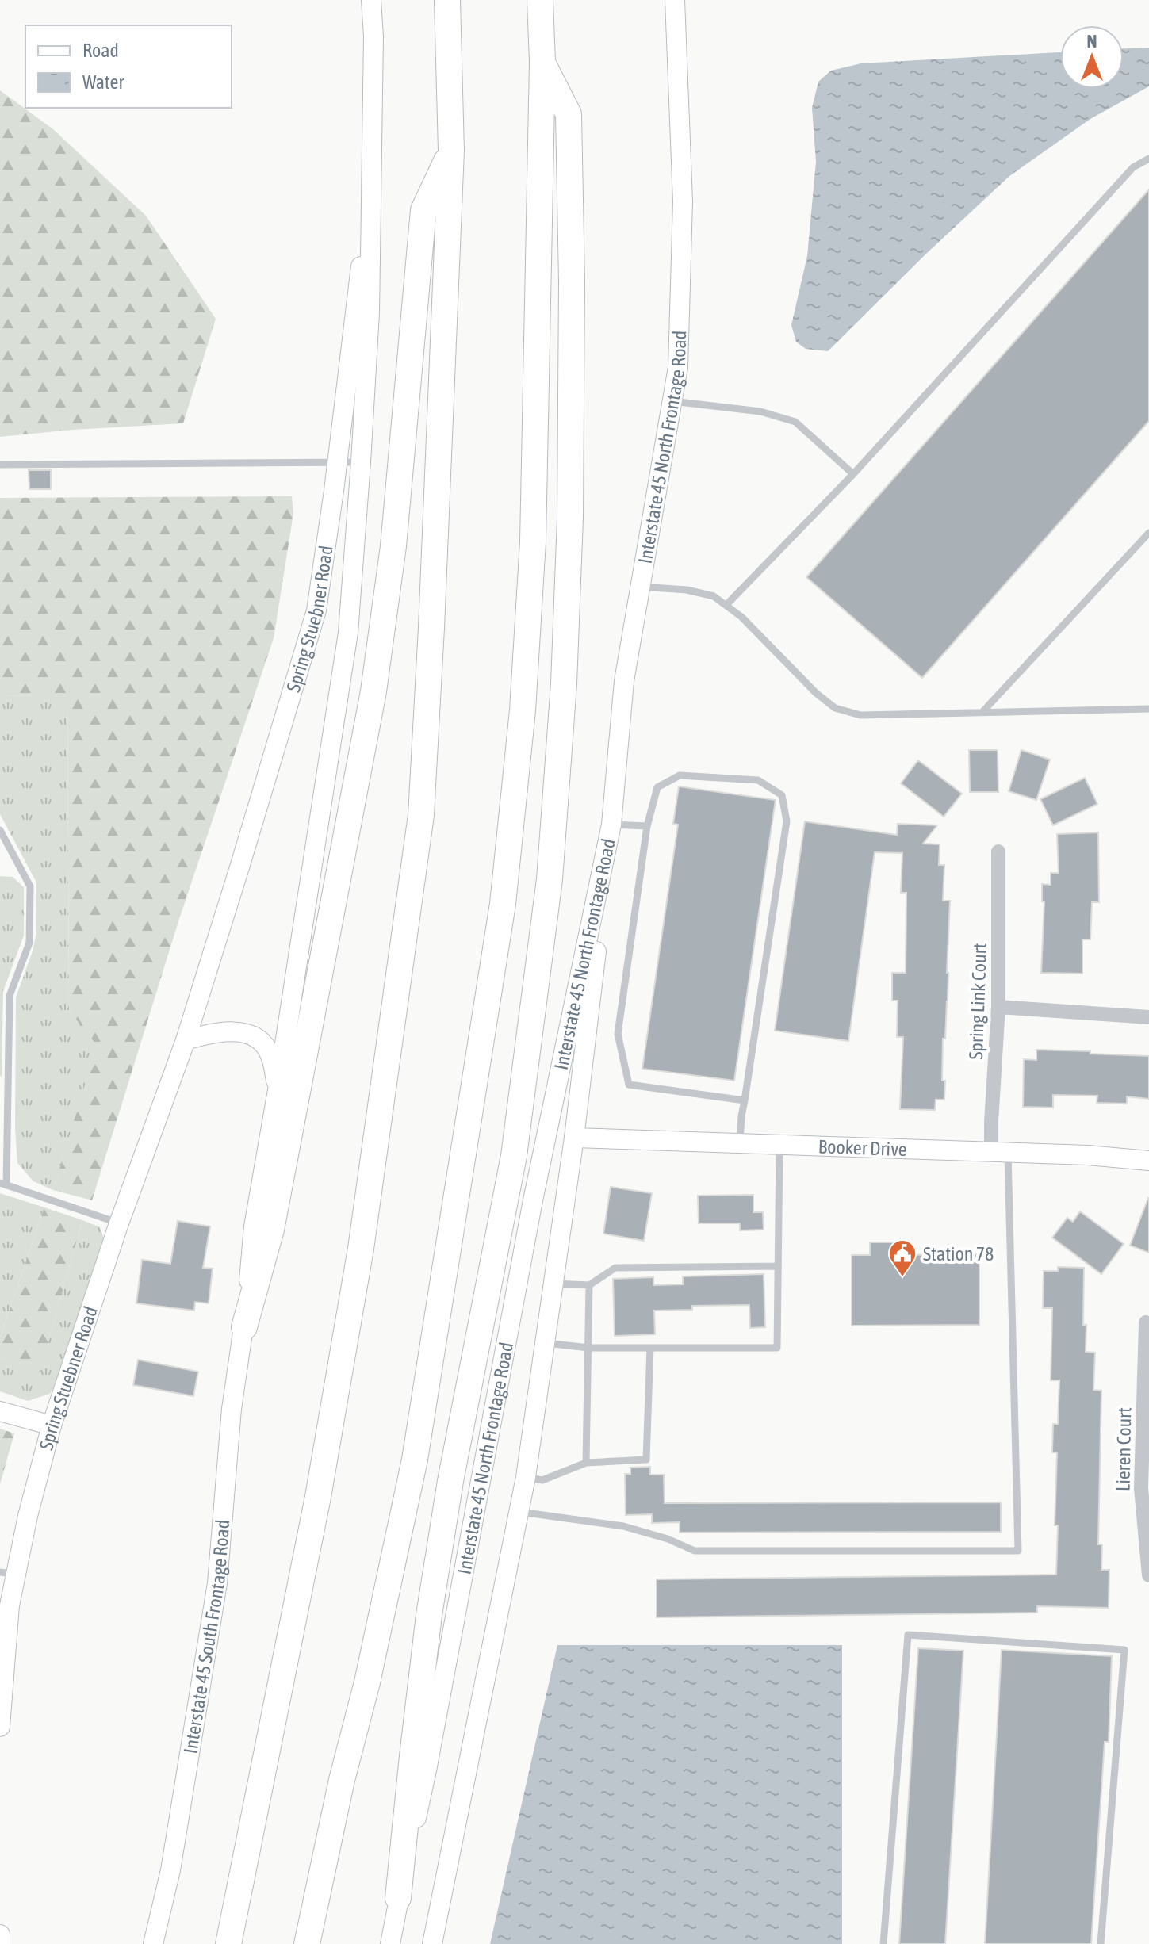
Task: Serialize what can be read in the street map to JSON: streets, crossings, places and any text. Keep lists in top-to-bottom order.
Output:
{
  "streets": {
    "main road": [
      "Interstate 45 North Frontage Road",
      "Spring Stuebner Road",
      "Booker Drive",
      "Interstate 45 South Frontage Road"
    ],
    "street": ["Spring Link Court", "Lieren Court"]
  },
  "crossings": [
    ["Spring Link Court", "Booker Drive"]
  ],
  "places": {
    "public building": ["Station 78"]
  },
  "legend": ["Road", "Water"],
  "north": "top"
}
